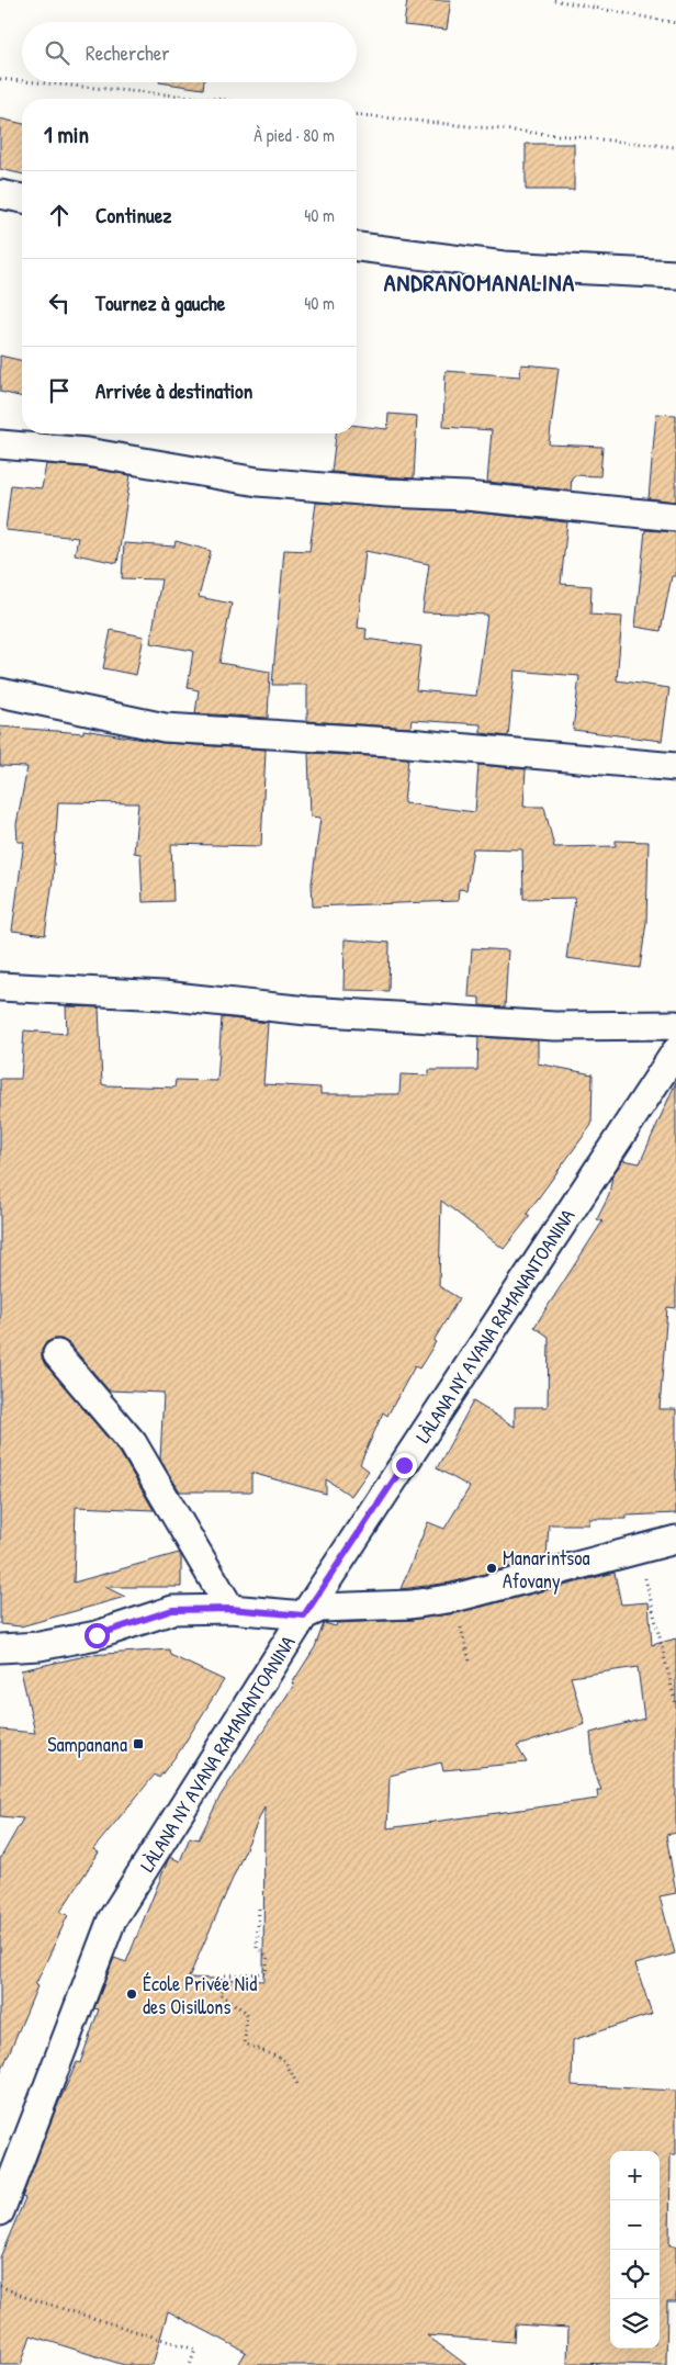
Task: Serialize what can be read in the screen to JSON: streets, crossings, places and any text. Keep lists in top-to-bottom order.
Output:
{
  "streets": {
    "street": ["LÀLANA NY AVANA RAMANANTOANINA"]
  },
  "districts": ["ANDRANOMANALINA"],
  "places": {
    "other": ["Manarintsoa Afovany", "École Privée Nid des Oisillons"],
    "transit": ["Sampanana"]
  },
  "page": {
    "search": "Rechercher",
    "heading": ["1 min", "À pied · 80 m"],
    "list": [
      ["Continuez", "40 m"],
      ["Tournez à gauche", "40 m"],
      "Arrivée à destination"
    ],
    "map_buttons": ["+", "−"]
  }
}
